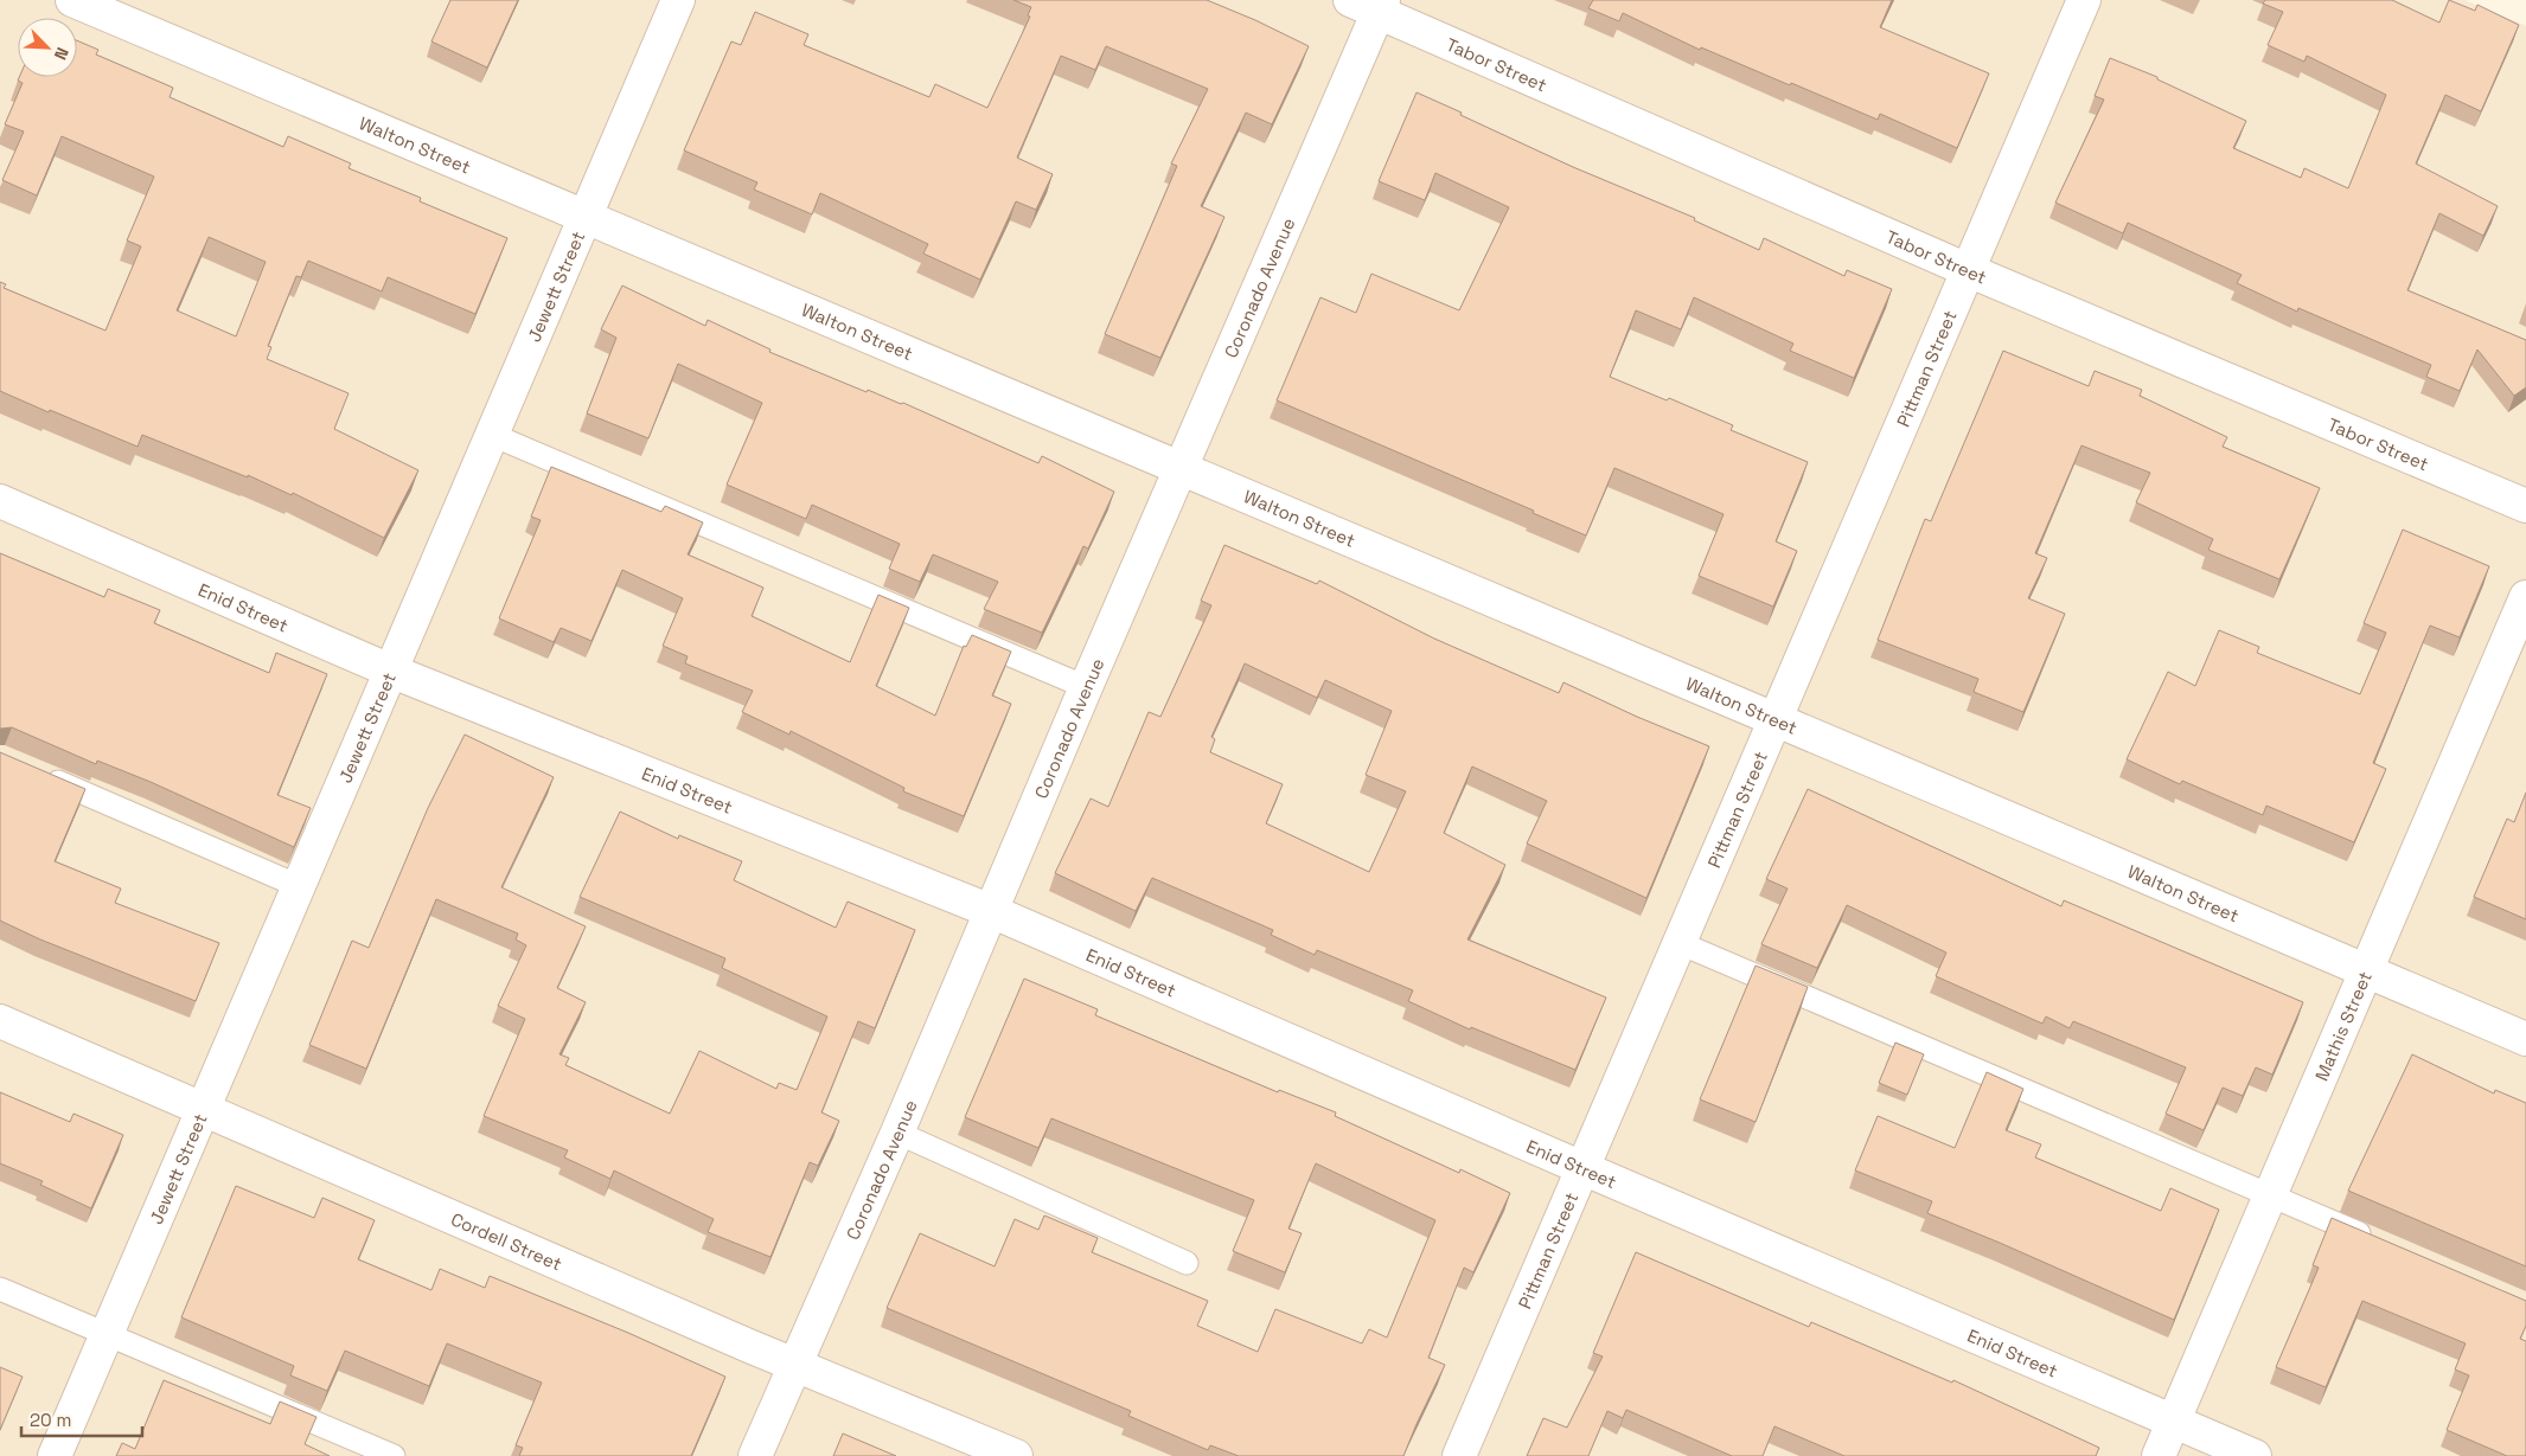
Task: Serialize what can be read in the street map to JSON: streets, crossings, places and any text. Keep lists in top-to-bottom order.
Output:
{
  "streets": {
    "street": [
      "Tabor Street",
      "Walton Street",
      "Jewett Street",
      "Coronado Avenue",
      "Pittman Street",
      "Enid Street",
      "Mathis Street",
      "Cordell Street"
    ]
  },
  "crossings": [
    ["Tabor Street", "Coronado Avenue"],
    ["Tabor Street", "Pittman Street"],
    ["Walton Street", "Jewett Street"],
    ["Walton Street", "Coronado Avenue"],
    ["Walton Street", "Pittman Street"],
    ["Walton Street", "Mathis Street"],
    ["Jewett Street", "Enid Street"],
    ["Jewett Street", "Cordell Street"],
    ["Coronado Avenue", "Enid Street"],
    ["Coronado Avenue", "Cordell Street"],
    ["Pittman Street", "Enid Street"],
    ["Enid Street", "Mathis Street"]
  ],
  "scale_bar": "20 m",
  "north": "bottom right"
}
